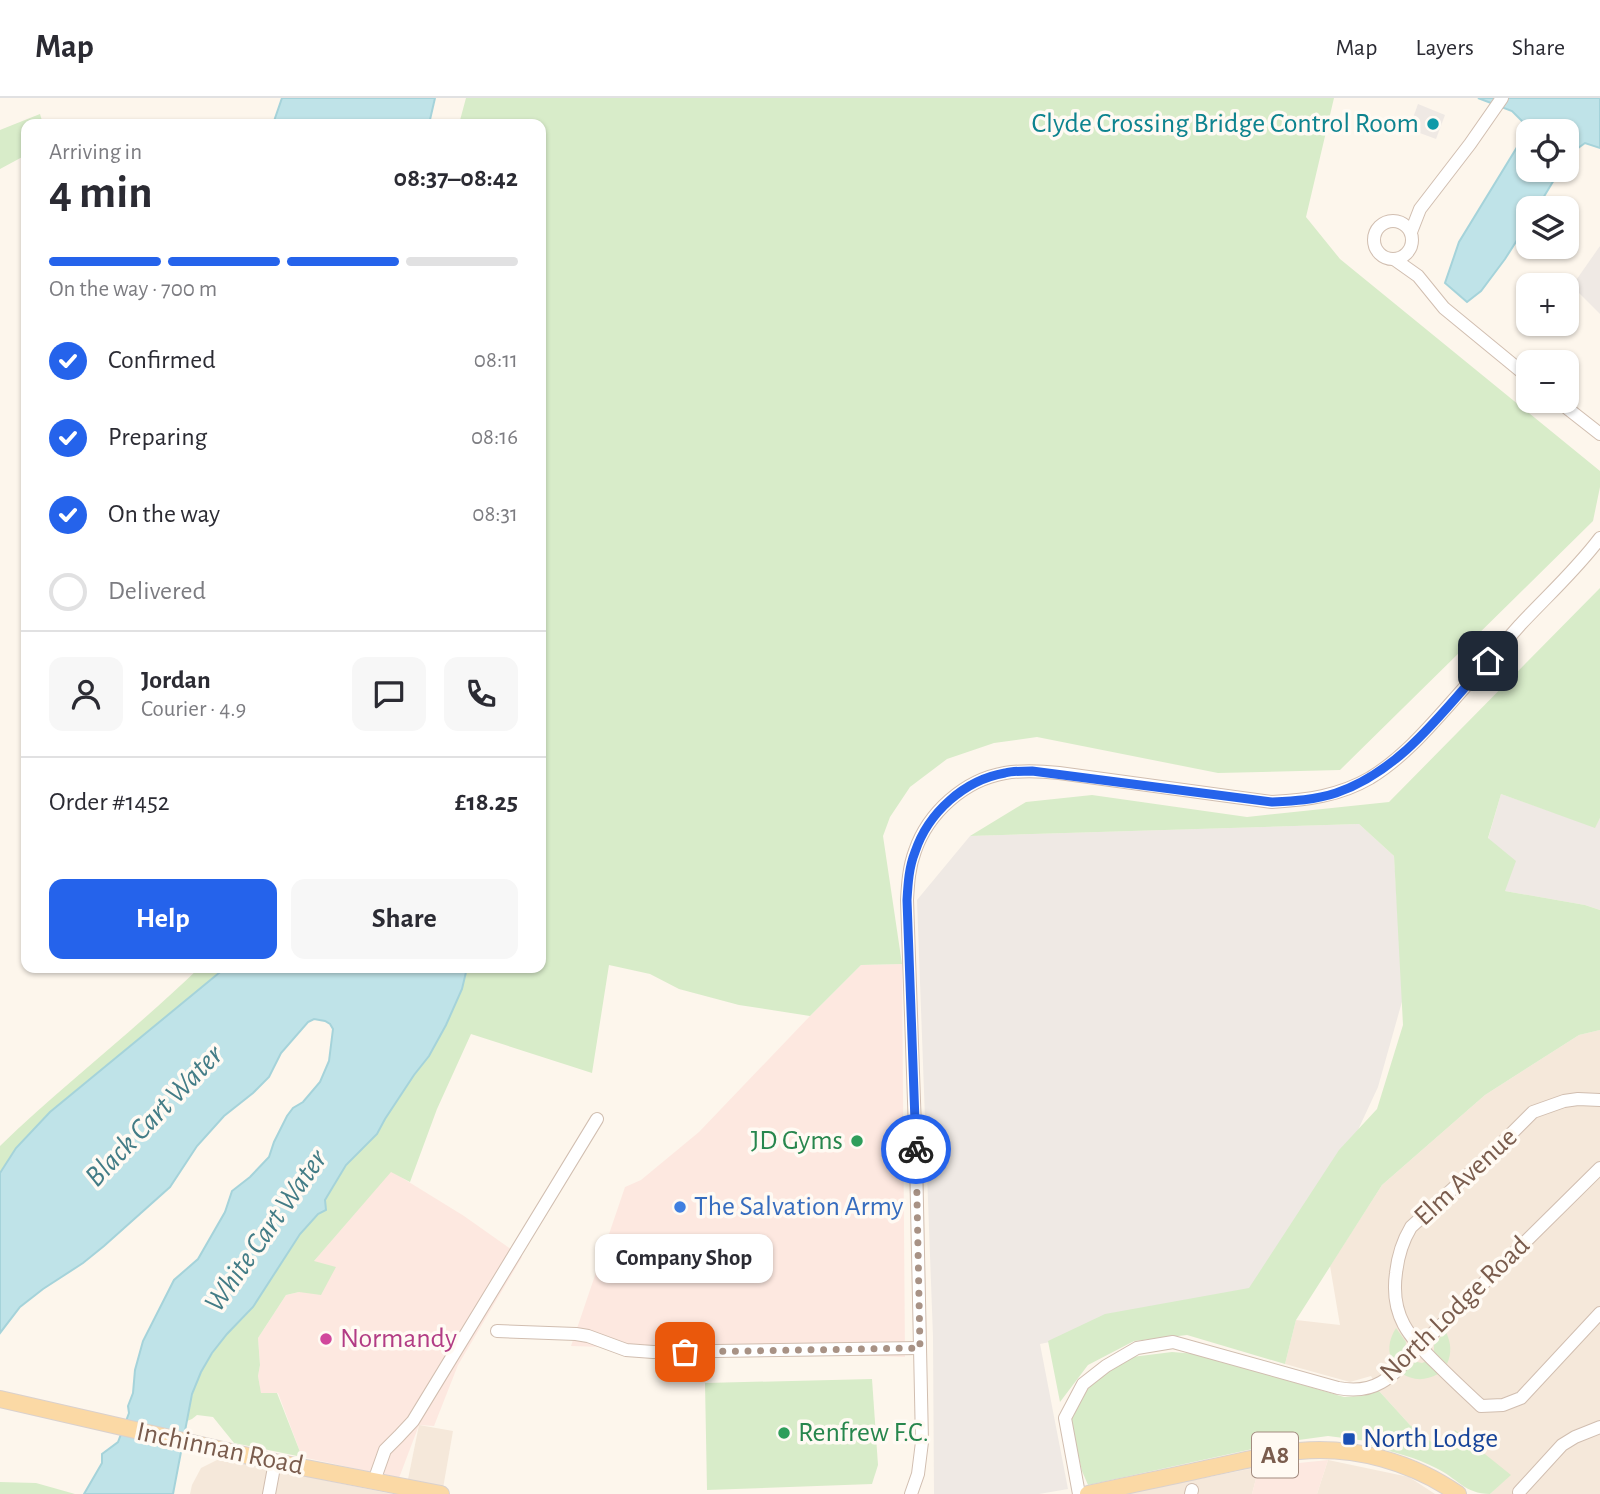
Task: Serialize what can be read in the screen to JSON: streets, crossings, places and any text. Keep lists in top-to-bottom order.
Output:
{
  "streets": {
    "main road": ["Inchinnan Road", "A8"],
    "street": ["Elm Avenue", "North Lodge Road"]
  },
  "crossings": [
    ["Elm Avenue", "North Lodge Road"]
  ],
  "water": ["Black Cart Water", "White Cart Water"],
  "places": {
    "other": [
      "Clyde Crossing Bridge Control Room",
      "JD Gyms",
      "The Salvation Army",
      "Normandy",
      "Company Shop",
      "Renfrew F.C."
    ],
    "transit": ["North Lodge"]
  },
  "page": {
    "header": "Map",
    "nav": ["Map", "Layers", "Share"],
    "map_buttons": ["+", "−"],
    "heading": ["4 min", "Arriving in", "08:37–08:42"],
    "panel": [
      "Jordan",
      "Courier · 4.9",
      "Order #1452",
      "£18.25"
    ],
    "bar": "On the way · 700 m",
    "list": [
      ["Confirmed", "08:11"],
      ["Preparing", "08:16"],
      ["On the way", "08:31"],
      "Delivered"
    ],
    "buttons": ["Help", "Share"],
    "bubble": "Company Shop"
  }
}
